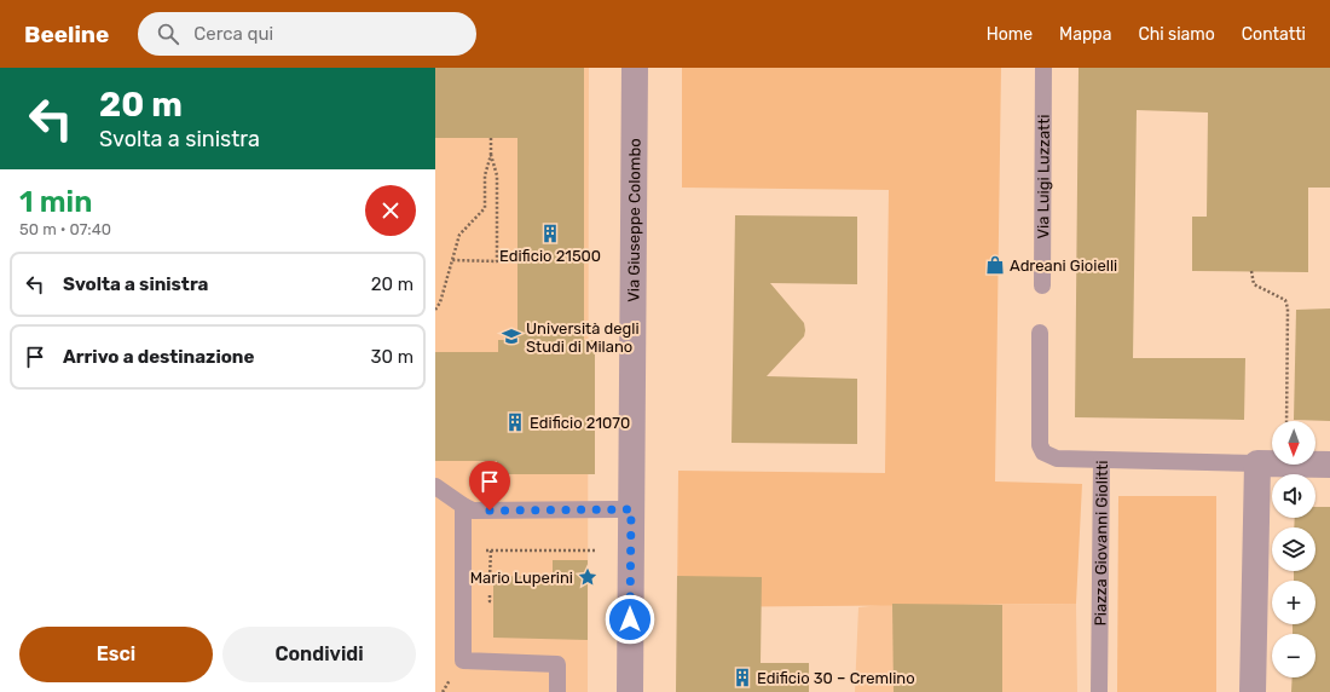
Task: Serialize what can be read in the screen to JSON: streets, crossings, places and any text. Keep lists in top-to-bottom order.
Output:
{
  "streets": {
    "street": ["Via Giuseppe Colombo"],
    "lane": ["Via Luigi Luzzatti", "Piazza Giovanni Giolitti"]
  },
  "places": {
    "building": ["Edificio 21500", "Edificio 21070", "Edificio 30 – Cremlino"],
    "shop": ["Adreani Gioielli"],
    "school or university": ["Università degli Studi di Milano"],
    "place": ["Mario Luperini"]
  },
  "north": "bottom",
  "page": {
    "header": "Beeline",
    "search": "Cerca qui",
    "nav": [
      "Home",
      "Mappa",
      "Chi siamo",
      "Contatti"
    ],
    "turn": ["20 m", "Svolta a sinistra"],
    "heading": ["1 min", "50 m · 07:40"],
    "list": [
      {
        "name": "Svolta a sinistra",
        "value": "20 m"
      },
      {
        "name": "Arrivo a destinazione",
        "value": "30 m"
      }
    ],
    "map_buttons": ["+", "−"],
    "buttons": ["Esci", "Condividi"]
  }
}
